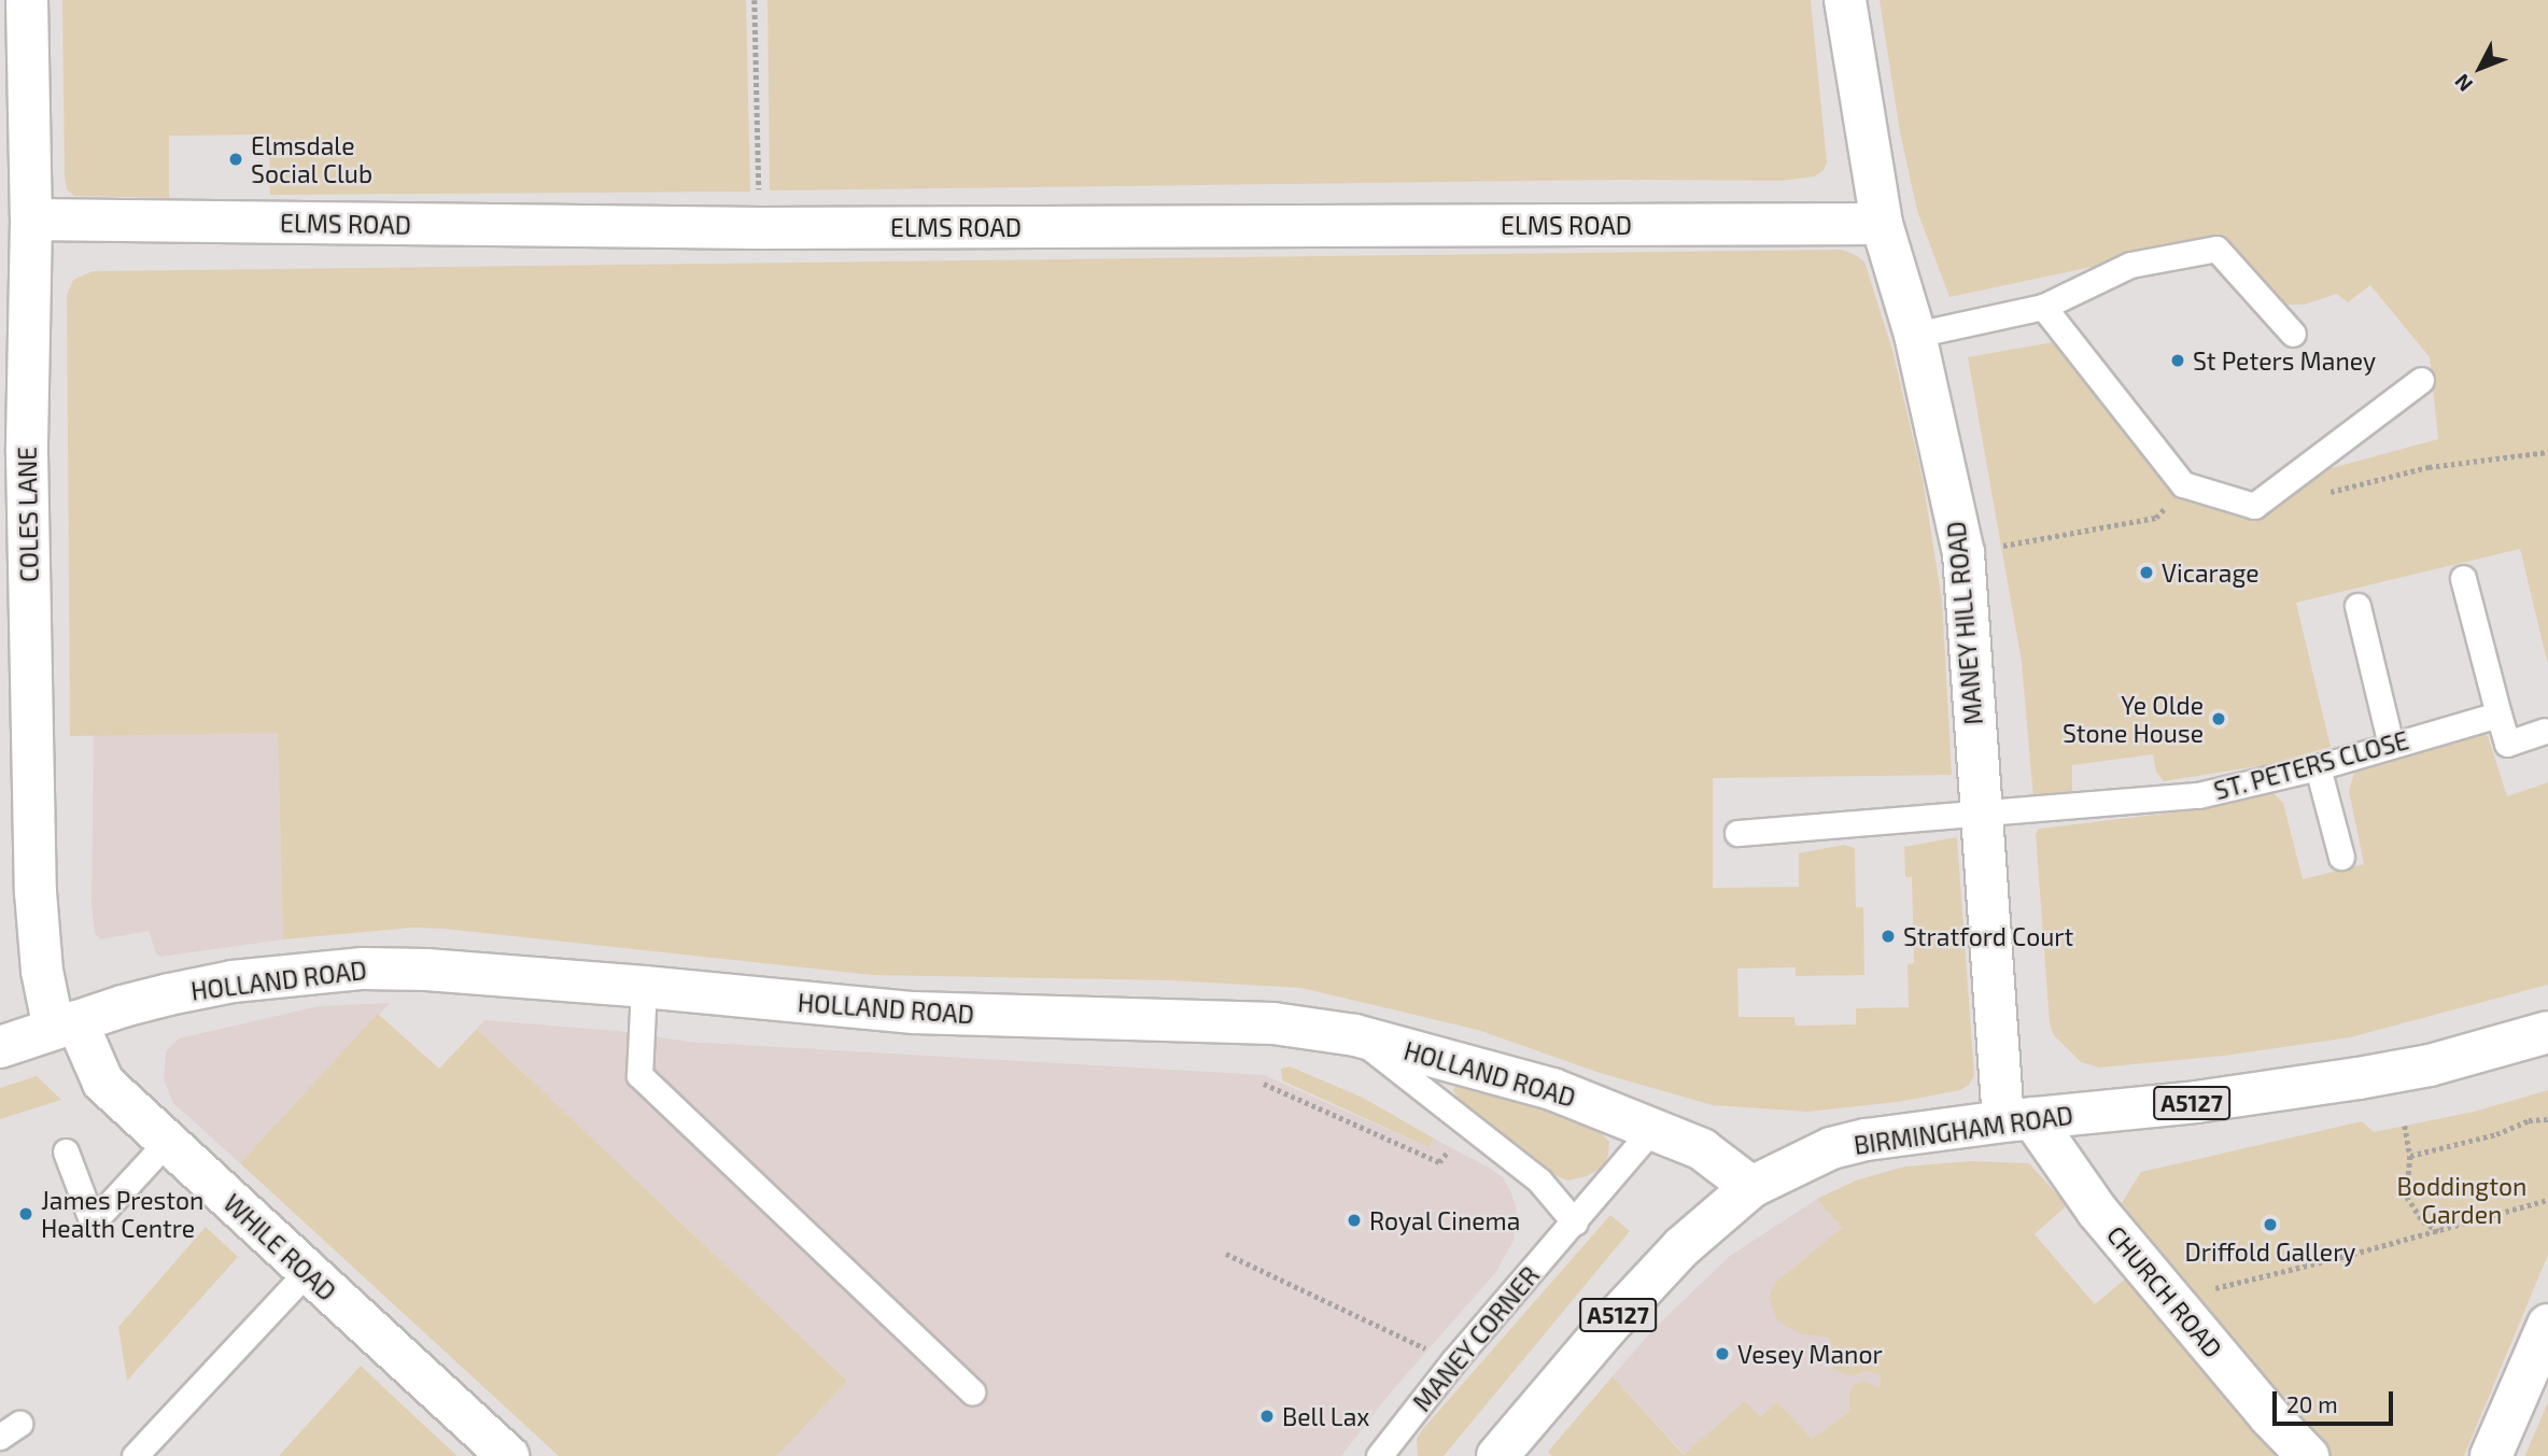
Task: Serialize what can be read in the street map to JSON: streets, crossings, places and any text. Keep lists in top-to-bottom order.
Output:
{
  "streets": {
    "street": [
      "ELMS ROAD",
      "COLES LANE",
      "MANEY HILL ROAD",
      "HOLLAND ROAD",
      "A5127",
      "BIRMINGHAM ROAD",
      "WHILE ROAD",
      "CHURCH ROAD"
    ],
    "lane": ["ST. PETERS CLOSE", "MANEY CORNER"]
  },
  "crossings": [
    ["ELMS ROAD", "COLES LANE"],
    ["ELMS ROAD", "MANEY HILL ROAD"],
    ["COLES LANE", "HOLLAND ROAD"],
    ["COLES LANE", "WHILE ROAD"],
    ["MANEY HILL ROAD", "ST. PETERS CLOSE"],
    ["MANEY HILL ROAD", "BIRMINGHAM ROAD"],
    ["MANEY HILL ROAD", "CHURCH ROAD"],
    ["HOLLAND ROAD", "BIRMINGHAM ROAD"],
    ["HOLLAND ROAD", "WHILE ROAD"],
    ["HOLLAND ROAD", "MANEY CORNER"],
    ["BIRMINGHAM ROAD", "CHURCH ROAD"]
  ],
  "parks": ["Boddington Garden"],
  "places": [
    "Elmsdale Social Club",
    "St Peters Maney",
    "Vicarage",
    "Ye Olde Stone House",
    "Stratford Court",
    "James Preston Health Centre",
    "Royal Cinema",
    "Driffold Gallery",
    "Vesey Manor",
    "Bell Lax"
  ],
  "scale_bar": "20 m",
  "north": "bottom left"
}
